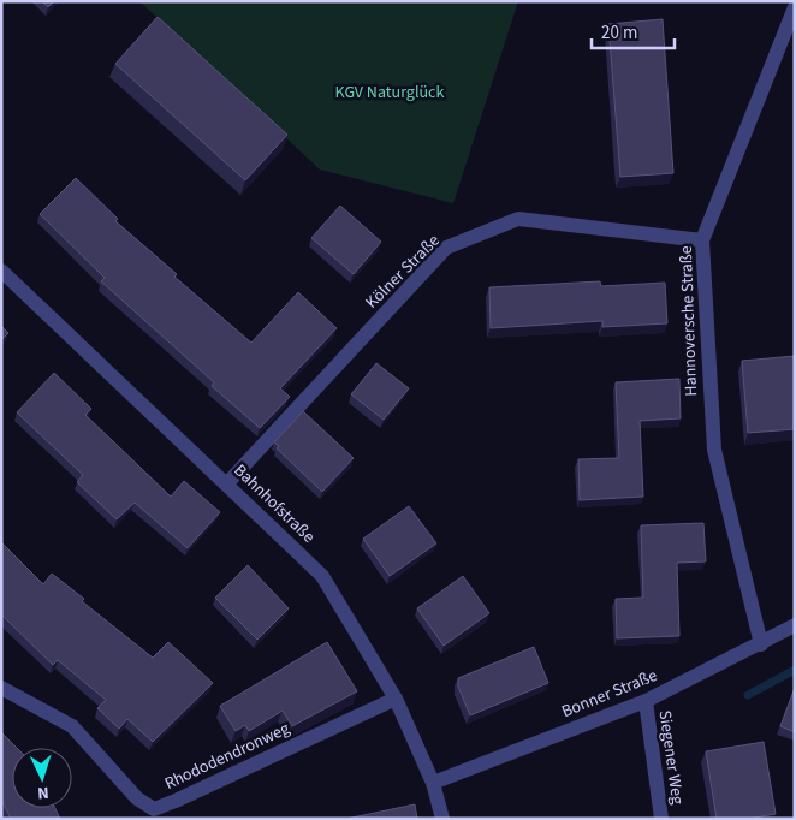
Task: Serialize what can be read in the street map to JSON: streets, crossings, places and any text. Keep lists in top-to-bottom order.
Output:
{
  "streets": {
    "street": [
      "Kölner Straße",
      "Hannoversche Straße",
      "Bahnhofstraße",
      "Bonner Straße",
      "Rhododendronweg",
      "Siegener Weg"
    ]
  },
  "crossings": [
    ["Kölner Straße", "Hannoversche Straße"],
    ["Kölner Straße", "Bahnhofstraße"],
    ["Hannoversche Straße", "Bonner Straße"],
    ["Bahnhofstraße", "Bonner Straße"],
    ["Bahnhofstraße", "Rhododendronweg"],
    ["Bonner Straße", "Siegener Weg"]
  ],
  "parks": ["KGV Naturglück"],
  "scale_bar": "20 m",
  "north": "bottom"
}
